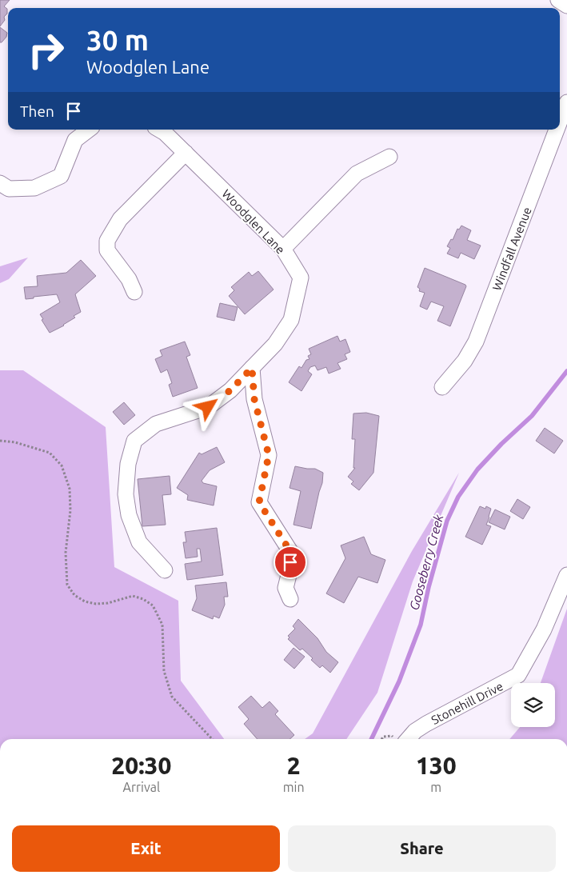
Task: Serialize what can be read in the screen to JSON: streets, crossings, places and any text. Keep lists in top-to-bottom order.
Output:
{
  "streets": {
    "street": ["Woodglen Lane", "Windfall Avenue", "Stonehill Drive"]
  },
  "water": ["Gooseberry Creek"],
  "page": {
    "turn": ["30 m", "Woodglen Lane"],
    "then": "Then",
    "eta": [
      "20:30",
      "Arrival",
      "2",
      "min",
      "130",
      "m"
    ],
    "buttons": ["Exit", "Share"]
  }
}
